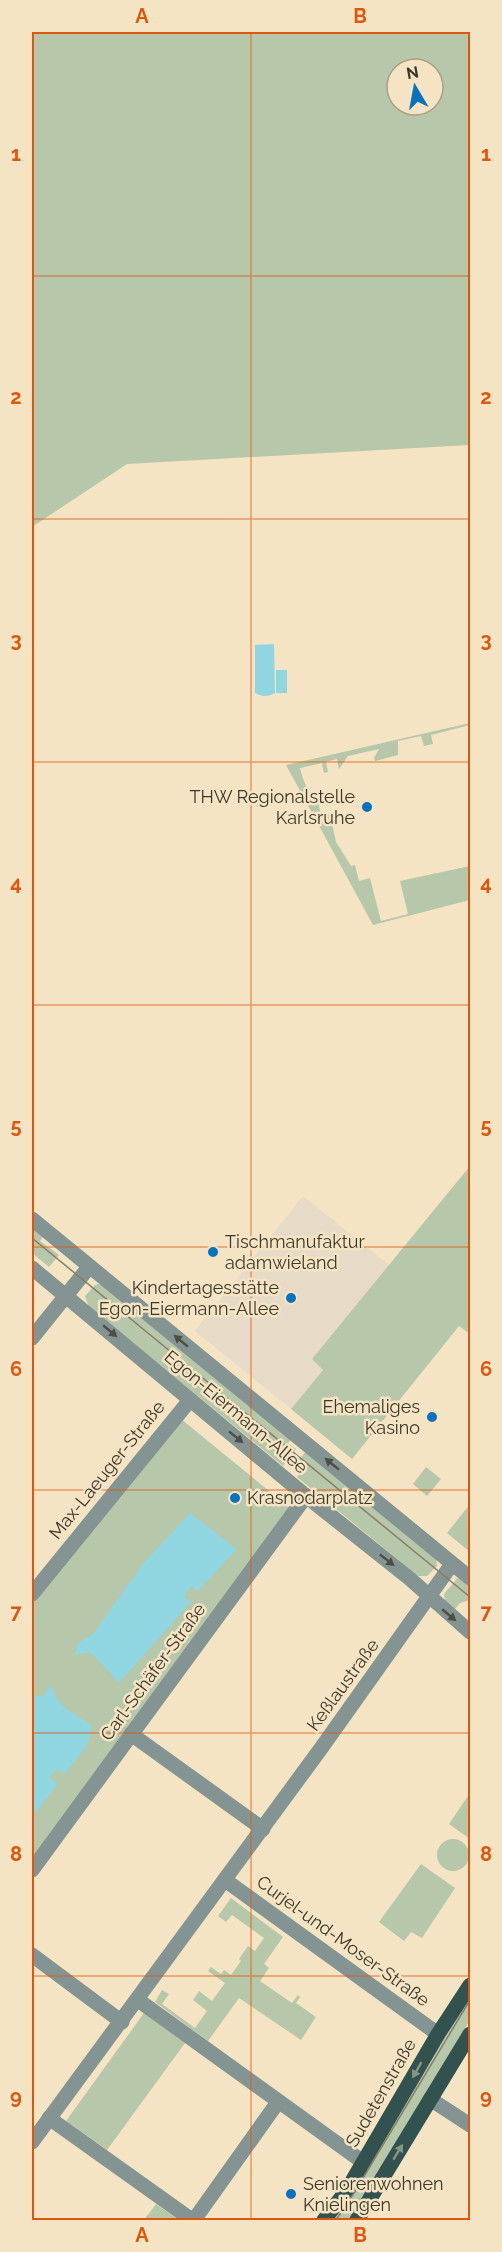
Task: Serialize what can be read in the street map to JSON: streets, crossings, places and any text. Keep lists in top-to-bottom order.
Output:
{
  "streets": {
    "main road": ["Sudetenstraße"],
    "street": [
      "Egon-Eiermann-Allee",
      "Max-Laeuger-Straße",
      "Carl-Schäfer-Straße",
      "Keßlaustraße",
      "Curjel-und-Moser-Straße"
    ]
  },
  "crossings": [
    ["Egon-Eiermann-Allee", "Max-Laeuger-Straße"],
    ["Egon-Eiermann-Allee", "Carl-Schäfer-Straße"],
    ["Egon-Eiermann-Allee", "Keßlaustraße"],
    ["Keßlaustraße", "Curjel-und-Moser-Straße"],
    ["Curjel-und-Moser-Straße", "Sudetenstraße"]
  ],
  "places": [
    "THW Regionalstelle Karlsruhe",
    "Tischmanufaktur adamwieland",
    "Kindertagesstätte Egon-Eiermann-Allee",
    "Ehemaliges Kasino",
    "Krasnodarplatz",
    "Seniorenwohnen Knielingen"
  ],
  "north": "top",
  "grid": {
    "columns": ["A", "B"],
    "rows": [
      "1",
      "2",
      "3",
      "4",
      "5",
      "6",
      "7",
      "8",
      "9"
    ]
  }
}
